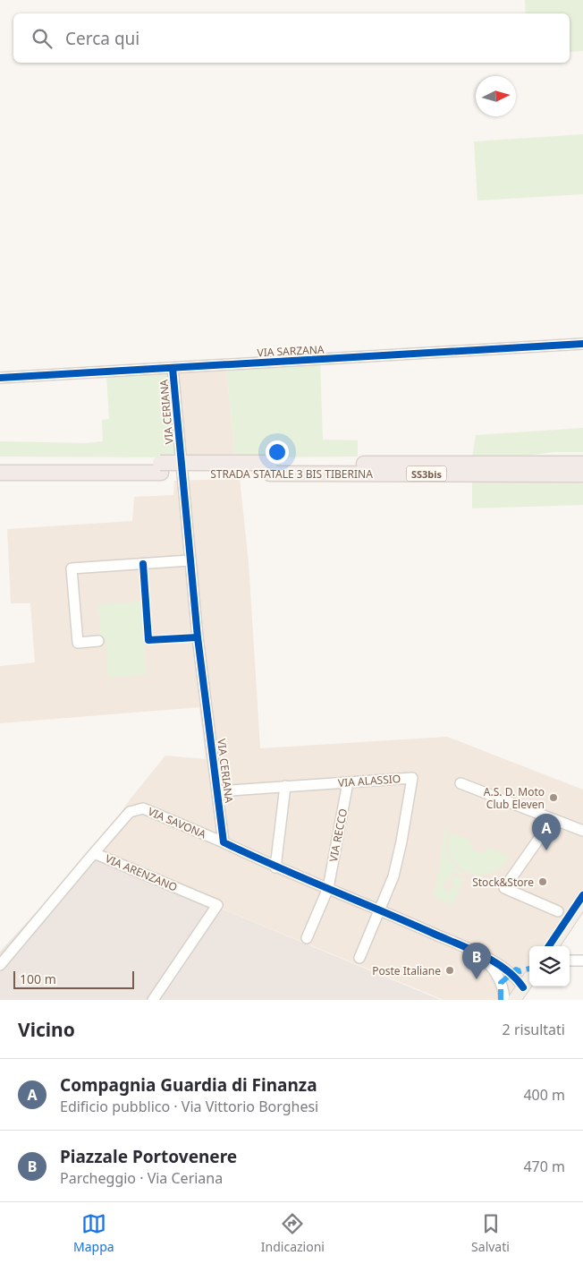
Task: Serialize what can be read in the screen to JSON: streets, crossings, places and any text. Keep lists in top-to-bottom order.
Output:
{
  "streets": {
    "highway": ["STRADA STATALE 3 BIS TIBERINA", "SS3bis"],
    "street": [
      "VIA SARZANA",
      "VIA CERIANA",
      "VIA ALASSIO",
      "VIA SAVONA",
      "VIA RECCO",
      "VIA ARENZANO"
    ]
  },
  "crossings": [
    ["VIA SARZANA", "VIA CERIANA"],
    ["VIA CERIANA", "VIA ALASSIO"],
    ["VIA CERIANA", "VIA SAVONA"],
    ["VIA ALASSIO", "VIA RECCO"],
    ["VIA SAVONA", "VIA ARENZANO"]
  ],
  "places": ["A.S. D. Moto Club Eleven", "Stock&Store", "Poste Italiane"],
  "scale_bar": "100 m",
  "north": "right",
  "page": {
    "search": "Cerca qui",
    "pins": ["A", "B"],
    "scale": "100 m",
    "heading": ["Vicino", "2 risultati"],
    "list": [
      {
        "mark": "A",
        "name": "Compagnia Guardia di Finanza",
        "note": "Edificio pubblico · Via Vittorio Borghesi",
        "value": "400 m"
      },
      {
        "mark": "B",
        "name": "Piazzale Portovenere",
        "note": "Parcheggio · Via Ceriana",
        "value": "470 m"
      }
    ],
    "nav": ["Mappa", "Indicazioni", "Salvati"]
  }
}
